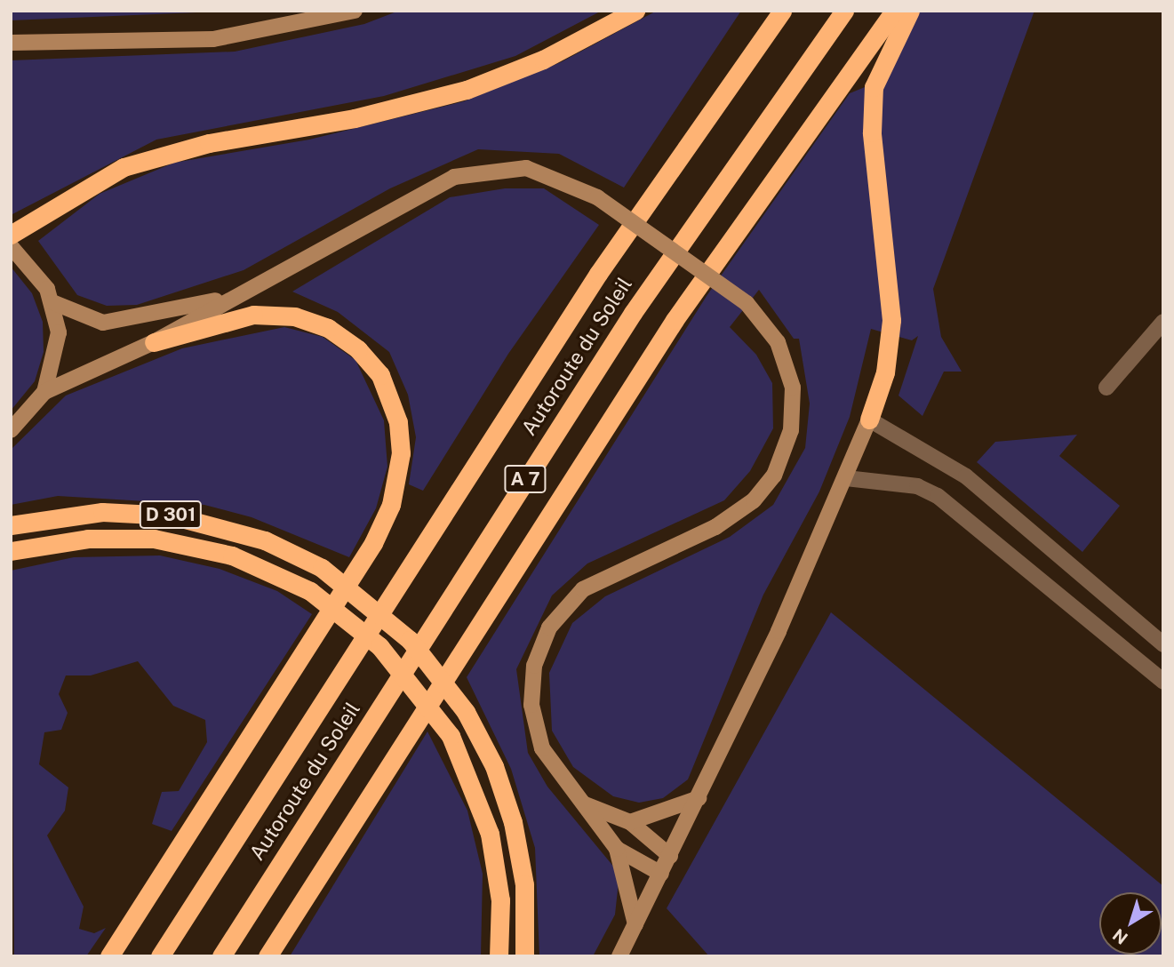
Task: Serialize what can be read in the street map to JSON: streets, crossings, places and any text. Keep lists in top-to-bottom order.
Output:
{
  "streets": {
    "highway": ["Autoroute du Soleil", "A 7", "D 301"]
  },
  "north": "bottom left"
}
